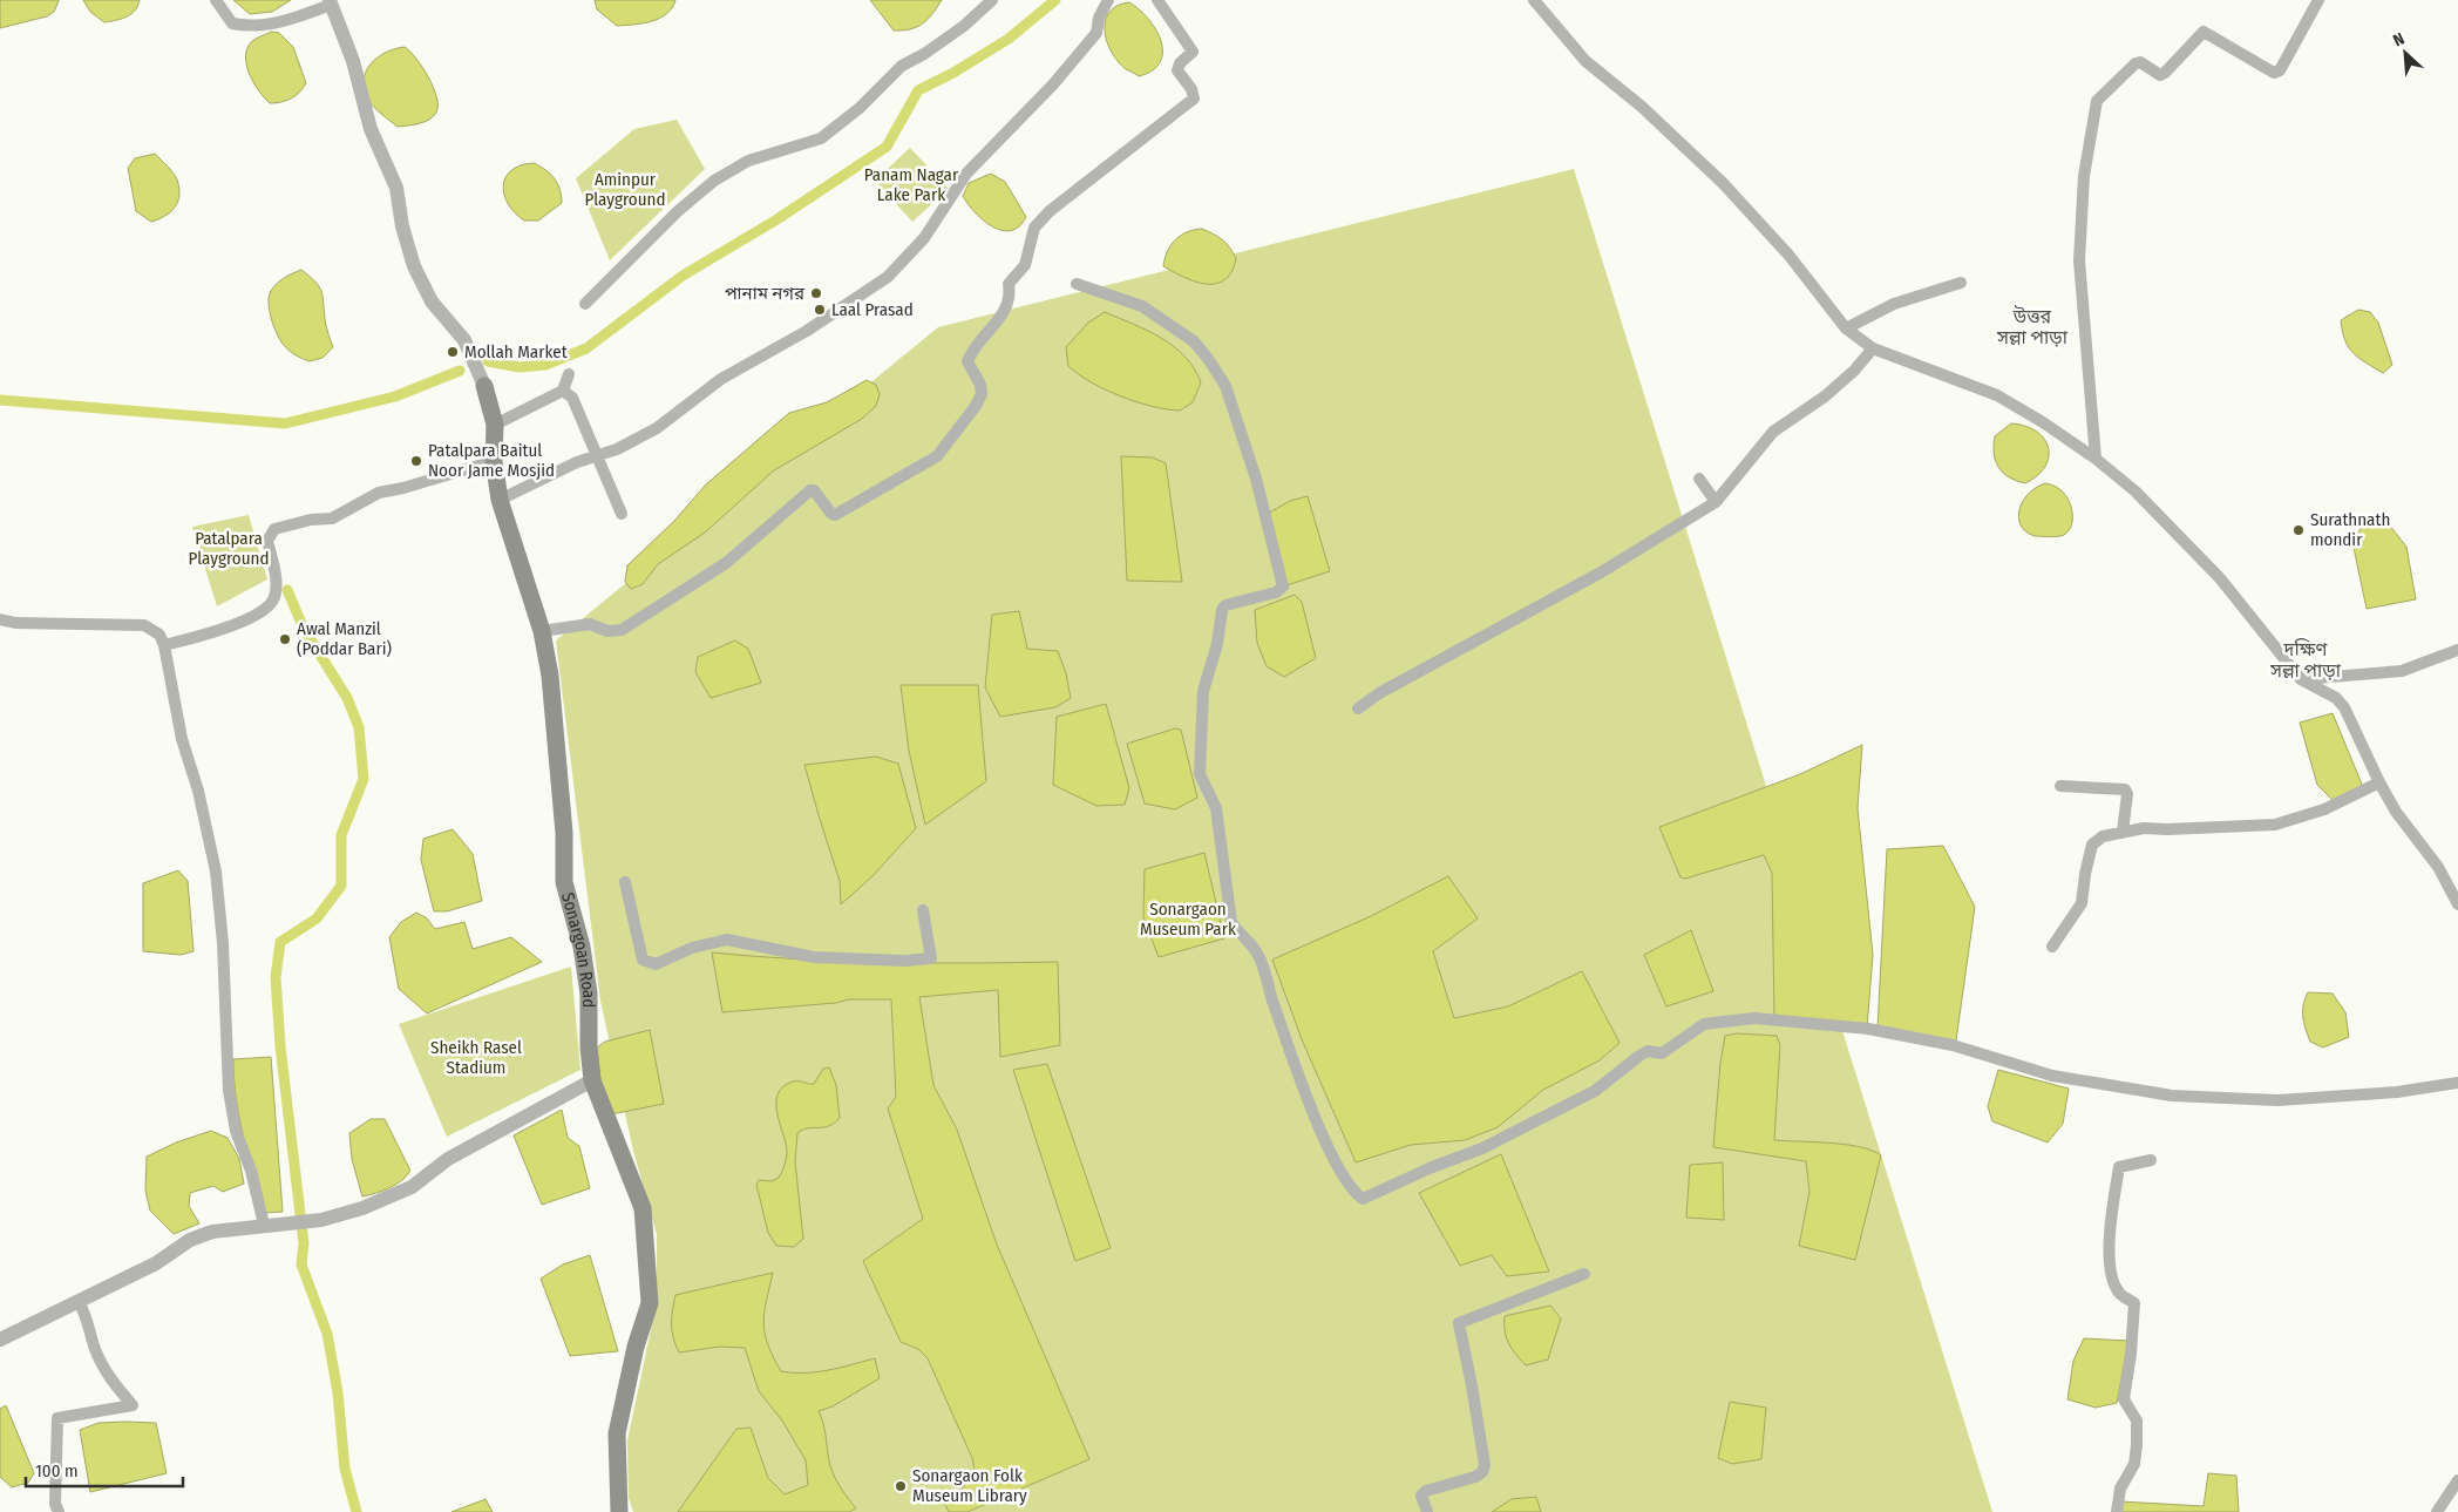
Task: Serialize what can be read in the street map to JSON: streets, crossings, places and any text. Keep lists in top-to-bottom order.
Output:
{
  "streets": {
    "main road": ["Sonargoan Road"]
  },
  "districts": ["উত্তর সল্লা পাড়া", "দক্ষিণ সল্লা পাড়া"],
  "parks": [
    "Panam Nagar Lake Park",
    "Aminpur Playground",
    "Patalpara Playground",
    "Sonargaon Museum Park",
    "Sheikh Rasel Stadium"
  ],
  "places": [
    "পানাম নগর",
    "Laal Prasad",
    "Mollah Market",
    "Patalpara Baitul Noor Jame Mosjid",
    "Surathnath mondir",
    "Awal Manzil (Poddar Bari)",
    "Sonargaon Folk Museum Library"
  ],
  "scale_bar": "100 m",
  "north": "top left"
}
